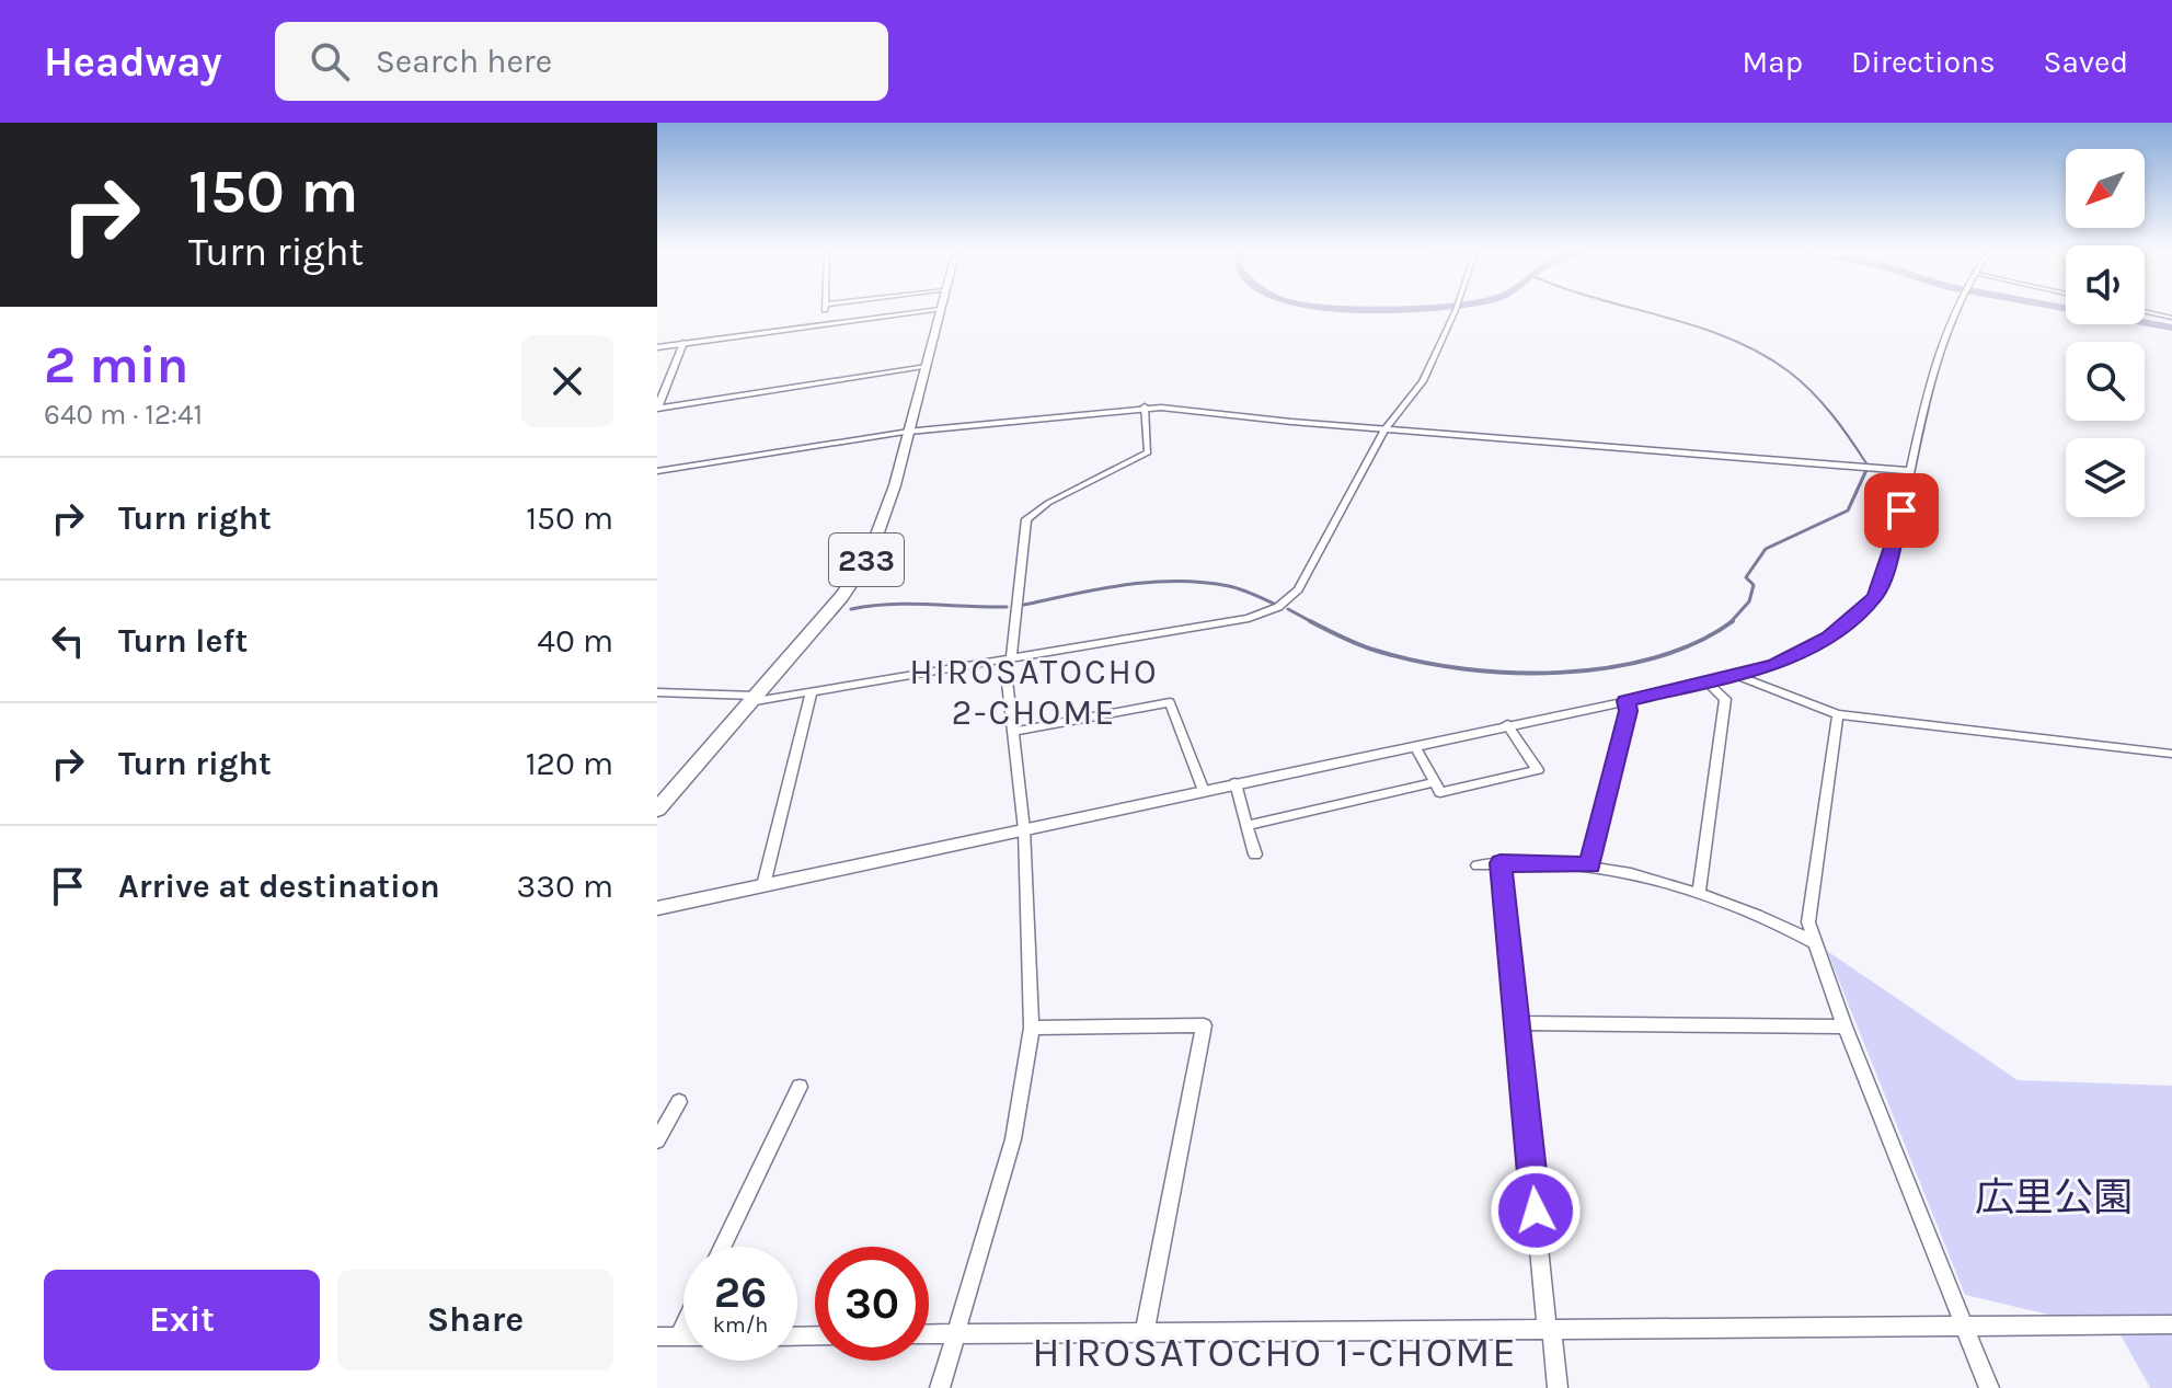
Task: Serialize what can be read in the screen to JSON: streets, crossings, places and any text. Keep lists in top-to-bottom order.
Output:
{
  "streets": {
    "highway": ["233"]
  },
  "districts": ["HIROSATOCHO 2-CHOME", "HIROSATOCHO 1-CHOME"],
  "parks": ["広里公園"],
  "north": "bottom left",
  "page": {
    "header": "Headway",
    "search": "Search here",
    "nav": ["Map", "Directions", "Saved"],
    "turn": ["150 m", "Turn right"],
    "heading": ["2 min", "640 m · 12:41"],
    "list": [
      {
        "name": "Turn right",
        "value": "150 m"
      },
      {
        "name": "Turn left",
        "value": "40 m"
      },
      {
        "name": "Turn right",
        "value": "120 m"
      },
      {
        "name": "Arrive at destination",
        "value": "330 m"
      }
    ],
    "speed": "26 km/h",
    "limit": "30",
    "buttons": ["Exit", "Share"]
  }
}
